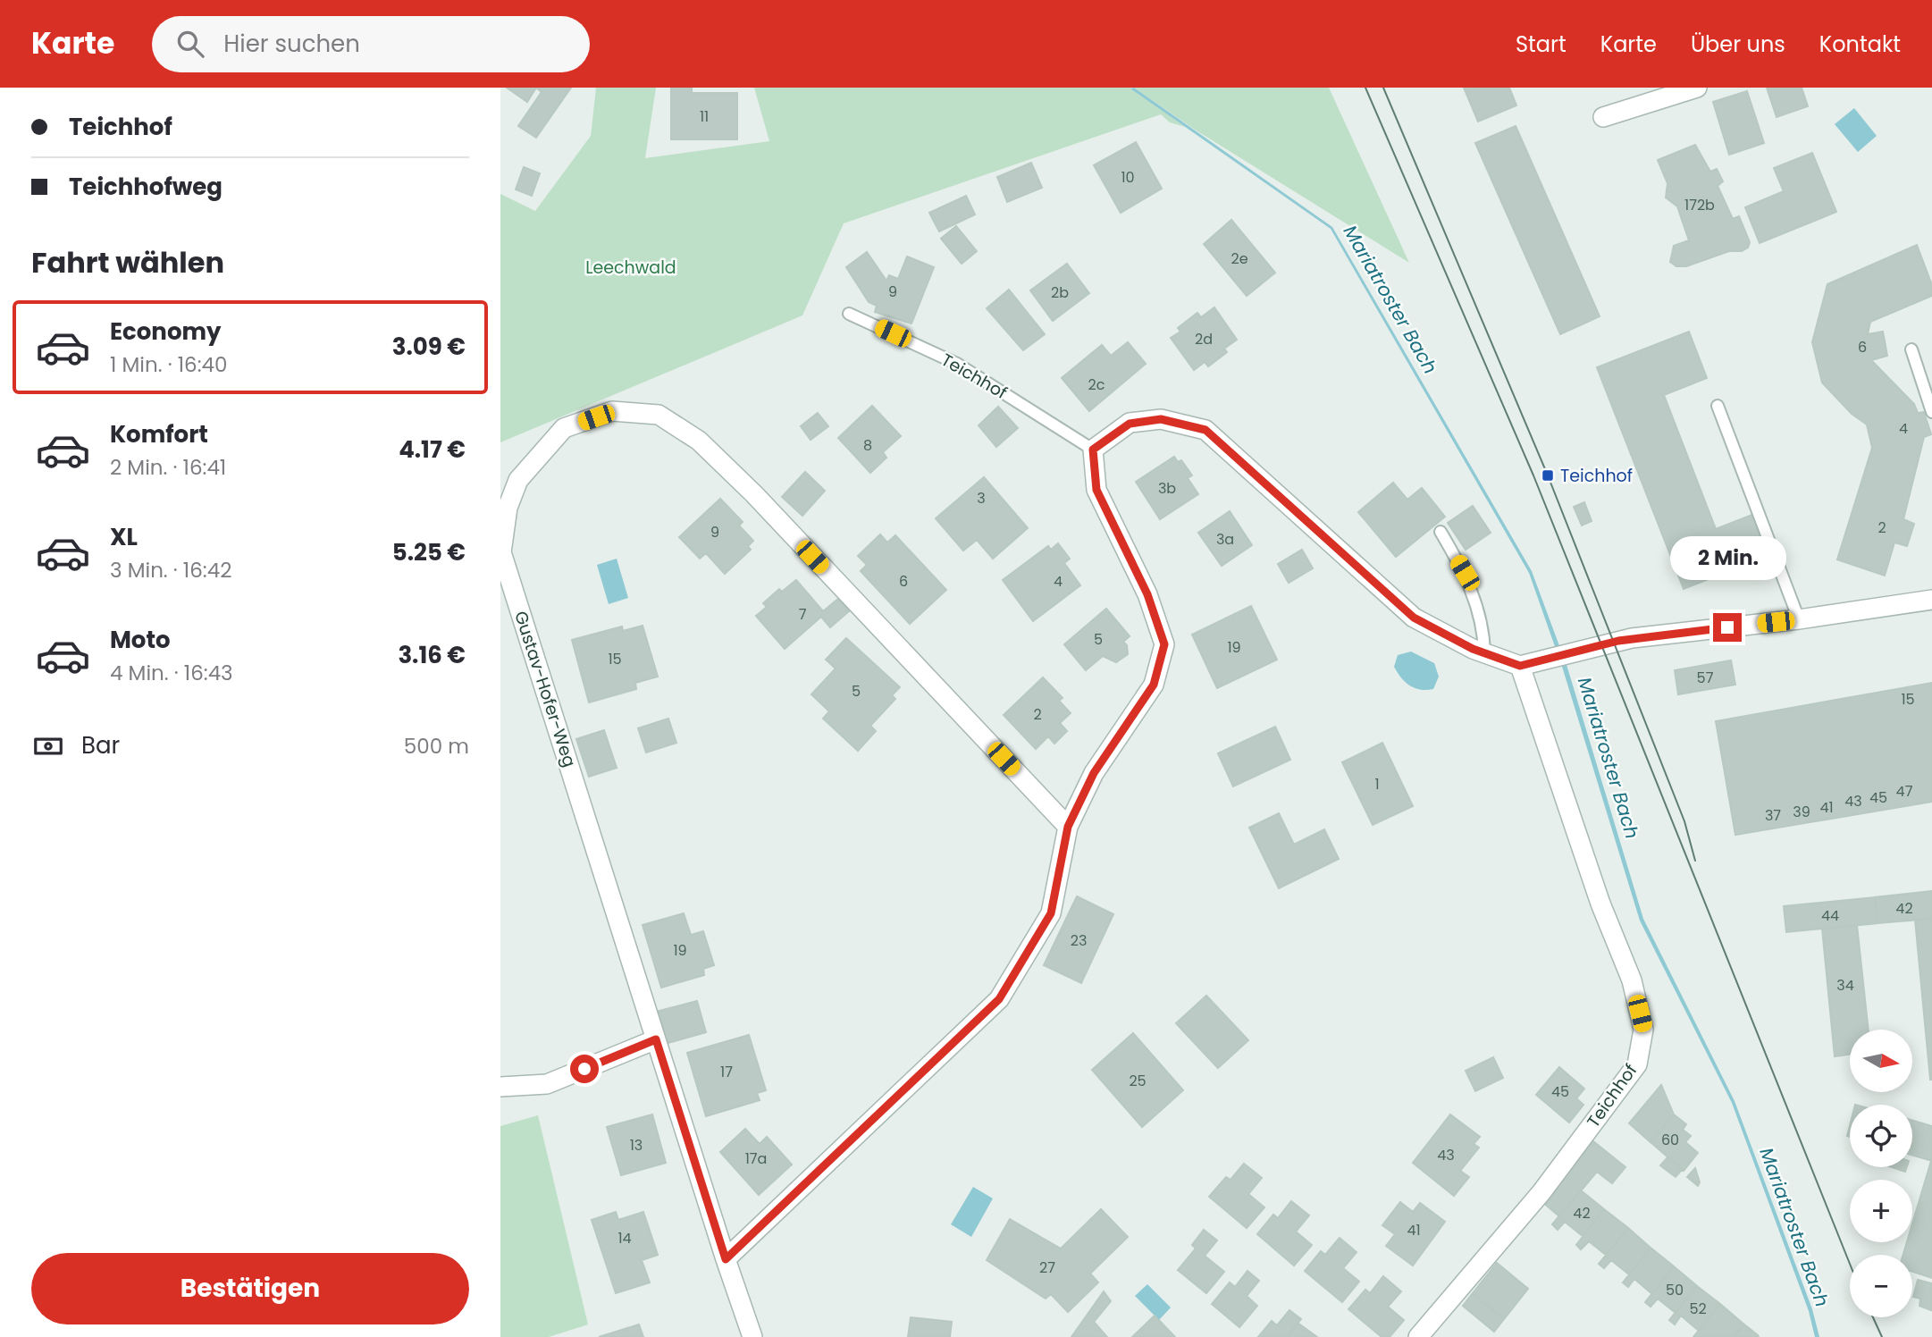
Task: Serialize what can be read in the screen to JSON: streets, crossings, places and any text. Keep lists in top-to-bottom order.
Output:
{
  "streets": {
    "street": ["Teichhof", "Gustav-Hofer-Weg"]
  },
  "water": ["Mariatroster Bach"],
  "parks": ["Leechwald"],
  "places": {
    "transit": ["Teichhof"]
  },
  "house_numbers": [
    "11",
    "10",
    "172b",
    "2e",
    "9",
    "2b",
    "2d",
    "6",
    "2c",
    "4",
    "8",
    "3b",
    "3",
    "2",
    "9",
    "3a",
    "6",
    "4",
    "7",
    "5",
    "19",
    "15",
    "57",
    "5",
    "15",
    "2",
    "1",
    "47",
    "45",
    "43",
    "41",
    "39",
    "37",
    "42",
    "44",
    "23",
    "19",
    "34",
    "17",
    "25",
    "45",
    "60",
    "13",
    "43",
    "17a",
    "42",
    "41",
    "14",
    "27",
    "50",
    "52"
  ],
  "north": "right",
  "page": {
    "header": "Karte",
    "search": "Hier suchen",
    "nav": [
      "Start",
      "Karte",
      "Über uns",
      "Kontakt"
    ],
    "banner": ["Teichhof", "Teichhofweg"],
    "heading": "Fahrt wählen",
    "list": [
      {
        "name": "Economy",
        "note": "1 Min. · 16:40",
        "value": "3.09 €"
      },
      {
        "name": "Komfort",
        "note": "2 Min. · 16:41",
        "value": "4.17 €"
      },
      {
        "name": "XL",
        "note": "3 Min. · 16:42",
        "value": "5.25 €"
      },
      {
        "name": "Moto",
        "note": "4 Min. · 16:43",
        "value": "3.16 €"
      }
    ],
    "bubble": "2 Min.",
    "pay": ["Bar", "500 m"],
    "map_buttons": ["+", "−"],
    "buttons": "Bestätigen"
  }
}
